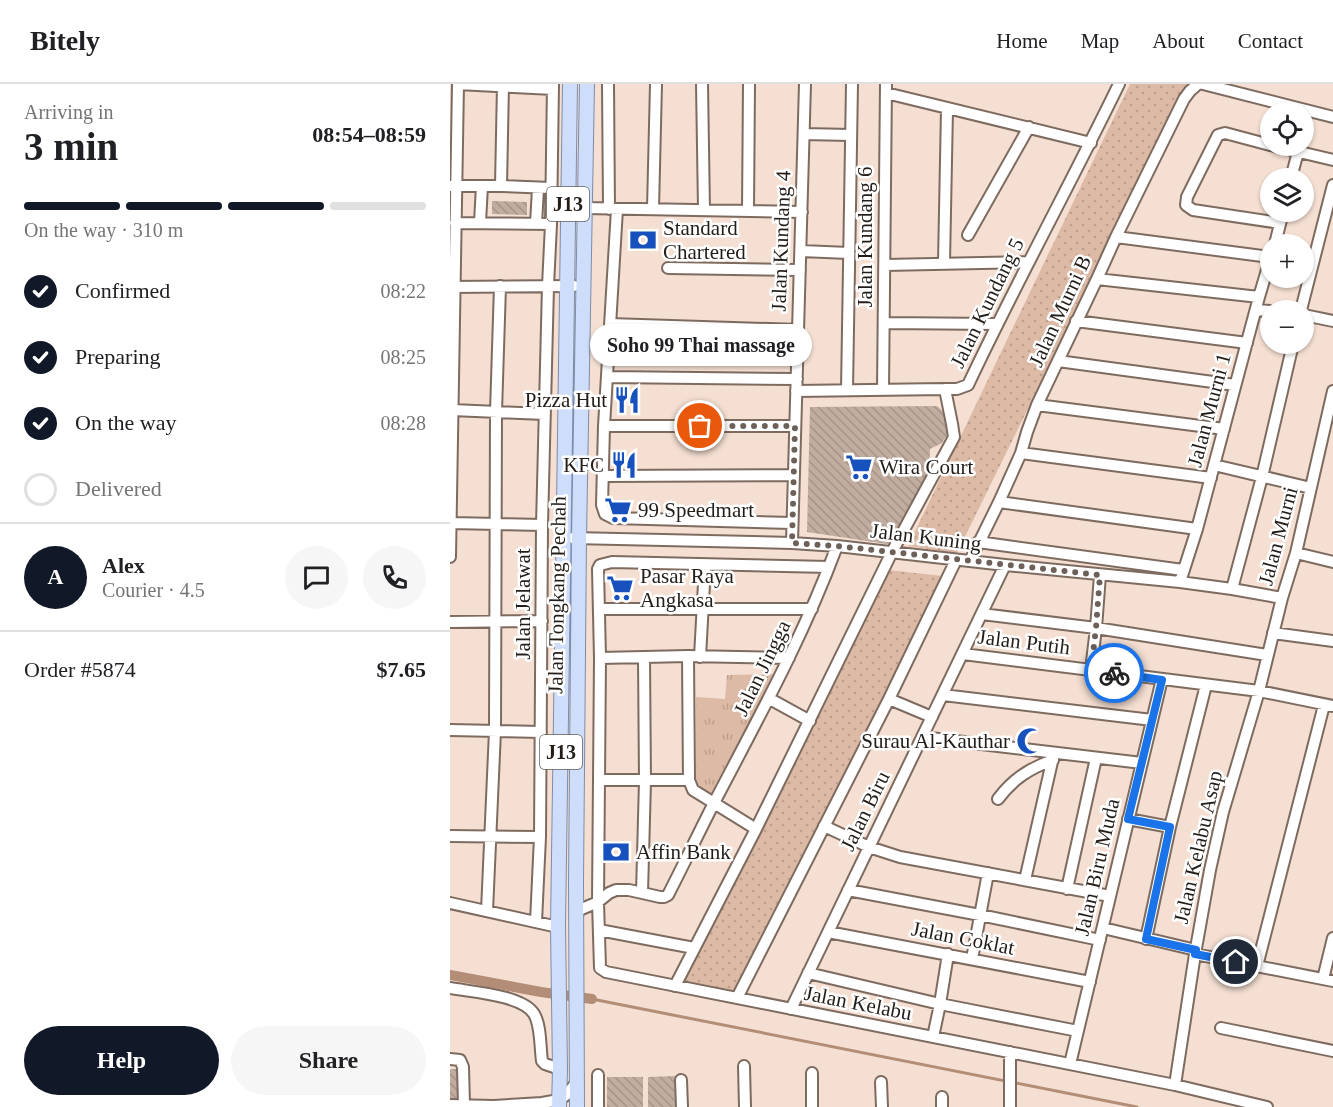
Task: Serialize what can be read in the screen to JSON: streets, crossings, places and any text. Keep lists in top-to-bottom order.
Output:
{
  "streets": {
    "main road": ["J13", "Jalan Tongkang Pechah"],
    "street": [
      "Jalan Kundang 6",
      "Jalan Kundang 4",
      "Jalan Kundang 5",
      "Jalan Murni B",
      "Jalan Murni 1",
      "Jalan Murni",
      "Jalan Kuning",
      "Jalan Jelawat",
      "Jalan Putih",
      "Jalan Jingga",
      "Jalan Biru",
      "Jalan Kelabu Asap",
      "Jalan Biru Muda",
      "Jalan Coklat",
      "Jalan Kelabu"
    ]
  },
  "crossings": [
    ["Jalan Kundang 6", "Jalan Kundang 5"],
    ["Jalan Kundang 4", "Jalan Kundang 5"],
    ["Jalan Kundang 4", "Jalan Kuning"],
    ["Jalan Murni B", "Jalan Kuning"],
    ["Jalan Murni 1", "Jalan Kuning"],
    ["Jalan Murni", "Jalan Kuning"],
    ["Jalan Murni", "Jalan Putih"],
    ["Jalan Murni", "Jalan Kelabu Asap"],
    ["Jalan Kuning", "Jalan Tongkang Pechah"],
    ["Jalan Kuning", "Jalan Jingga"],
    ["Jalan Kuning", "Jalan Biru"],
    ["Jalan Tongkang Pechah", "Jalan Jingga"],
    ["Jalan Putih", "Jalan Biru"],
    ["Jalan Putih", "Jalan Kelabu Asap"],
    ["Jalan Putih", "Jalan Biru Muda"],
    ["Jalan Jingga", "Jalan Kelabu"],
    ["Jalan Biru", "Jalan Coklat"],
    ["Jalan Biru", "Jalan Kelabu"],
    ["Jalan Kelabu Asap", "Jalan Kelabu"],
    ["Jalan Biru Muda", "Jalan Coklat"],
    ["Jalan Biru Muda", "Jalan Kelabu"]
  ],
  "places": {
    "bank": ["Standard Chartered", "Affin Bank"],
    "restaurant": ["Pizza Hut", "KFC"],
    "other": ["Soho 99 Thai massage"],
    "supermarket": ["Wira Court", "99 Speedmart", "Pasar Raya Angkasa"],
    "mosque": ["Surau Al-Kauthar"]
  },
  "page": {
    "header": "Bitely",
    "nav": [
      "Home",
      "Map",
      "About",
      "Contact"
    ],
    "heading": ["3 min", "Arriving in", "08:54–08:59"],
    "panel": [
      "Alex",
      "Courier · 4.5",
      "Order #5874",
      "$7.65"
    ],
    "map_buttons": ["+", "−"],
    "bar": "On the way · 310 m",
    "list": [
      ["Confirmed", "08:22"],
      ["Preparing", "08:25"],
      ["On the way", "08:28"],
      "Delivered"
    ],
    "bubble": "Soho 99 Thai massage",
    "round": "A",
    "buttons": ["Help", "Share"]
  }
}
